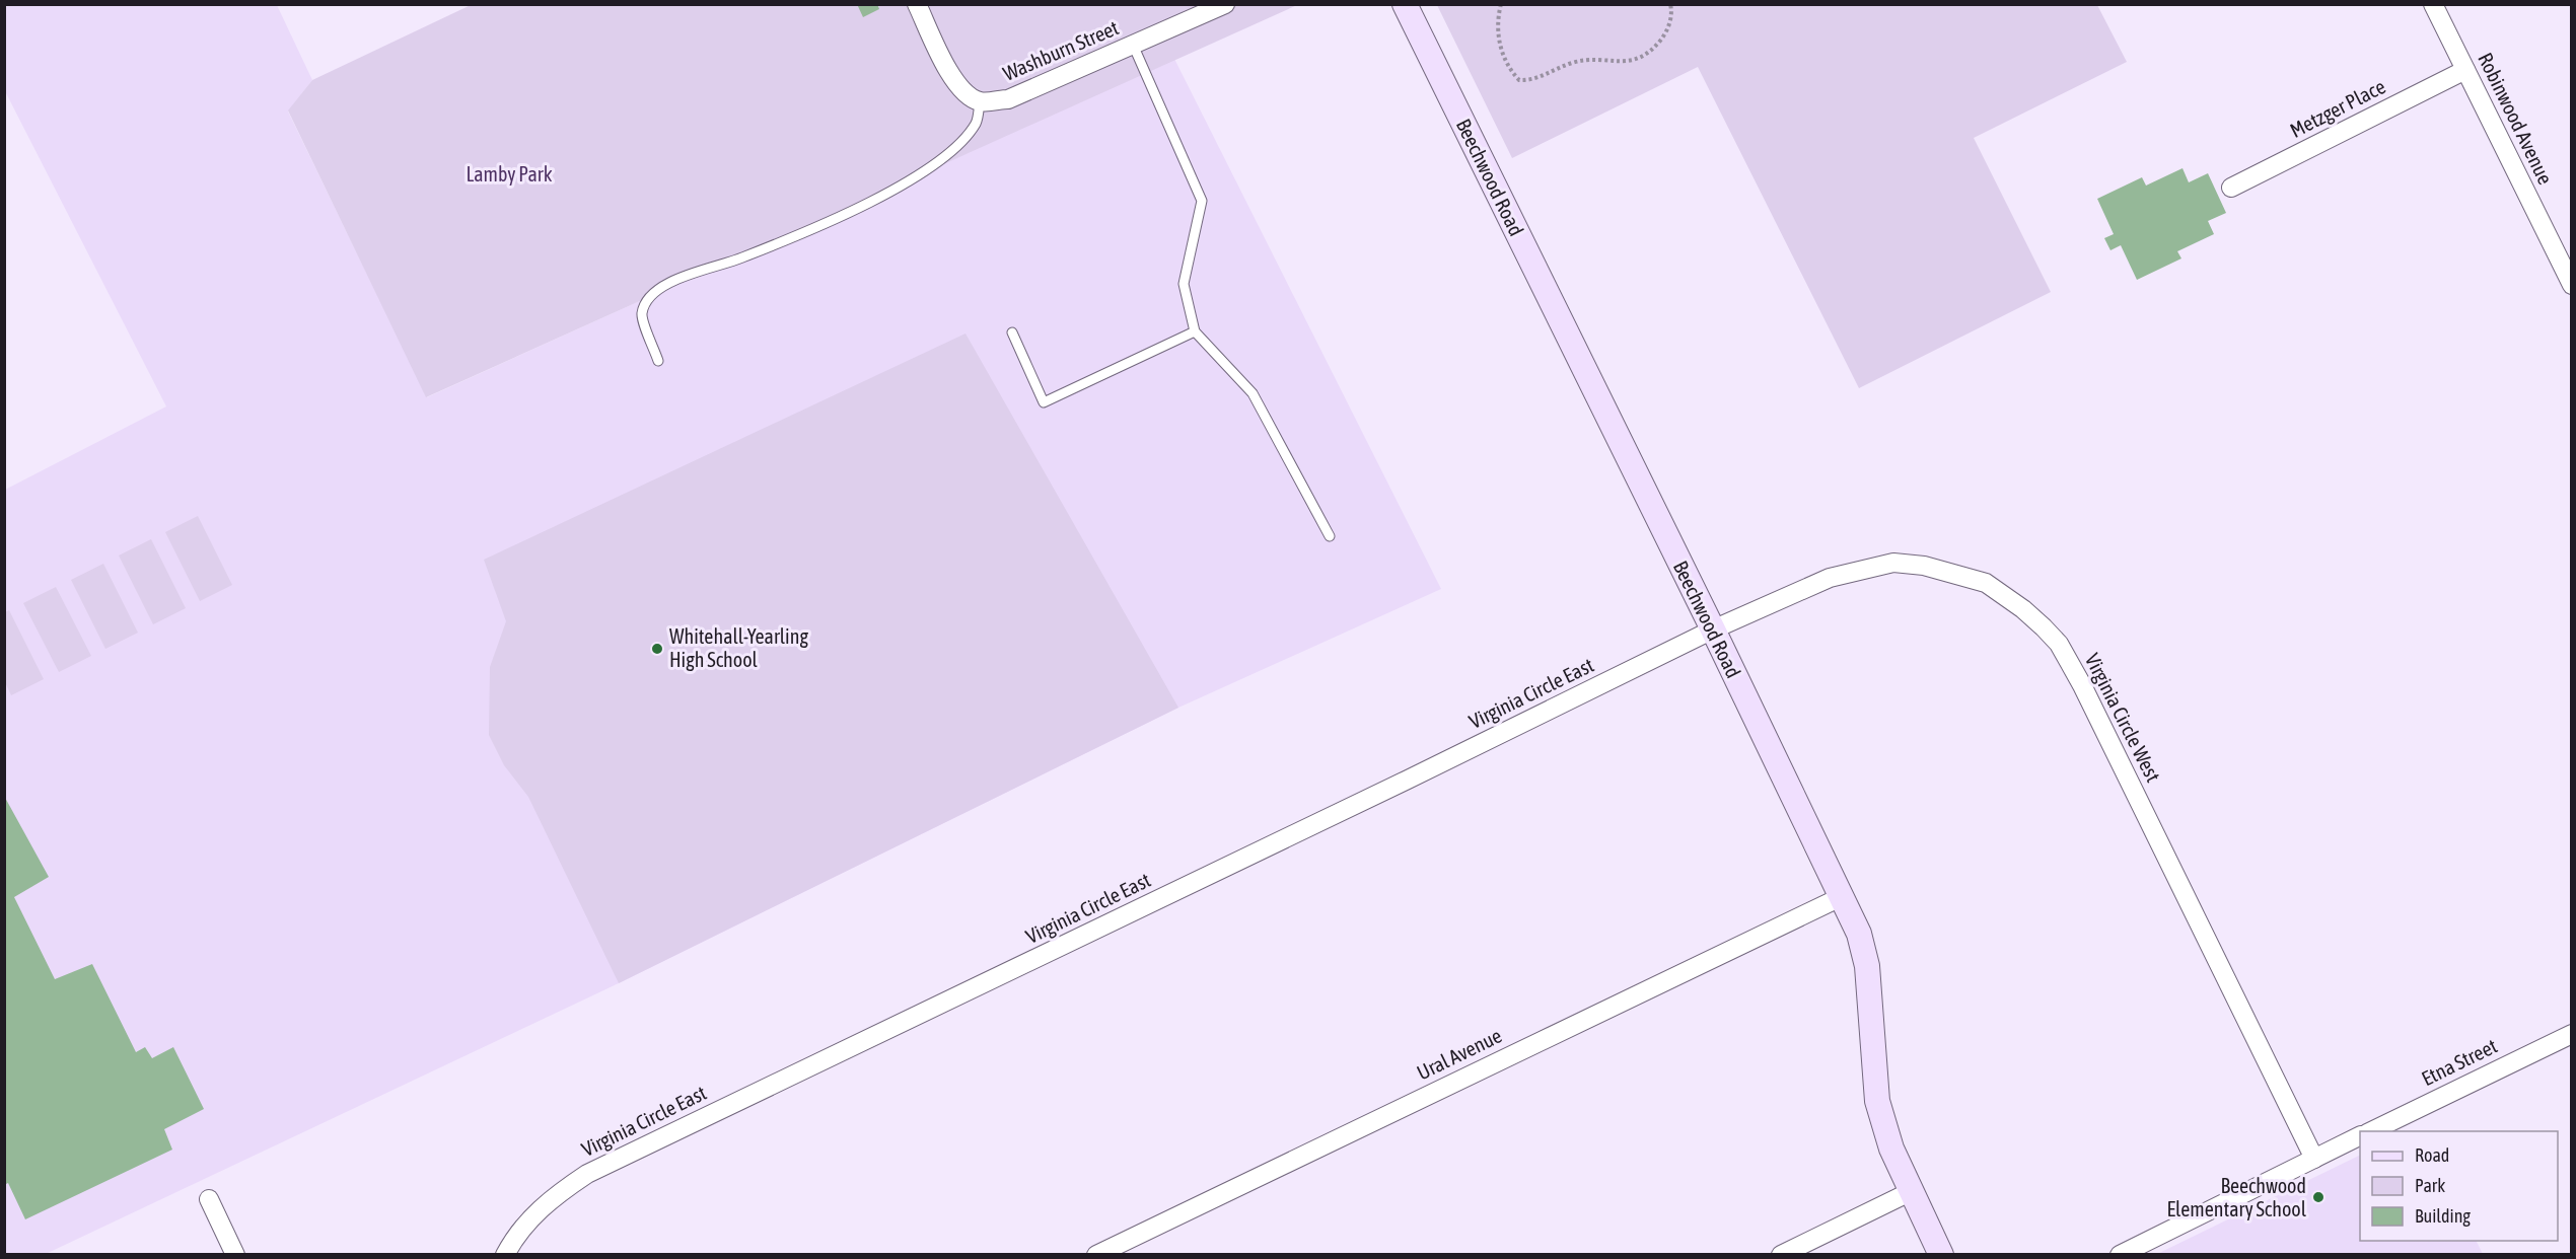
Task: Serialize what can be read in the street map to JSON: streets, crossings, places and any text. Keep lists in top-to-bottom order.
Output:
{
  "streets": {
    "street": [
      "Washburn Street",
      "Metzger Place",
      "Robinwood Avenue",
      "Beechwood Road",
      "Virginia Circle East",
      "Virginia Circle West",
      "Ural Avenue",
      "Etna Street"
    ]
  },
  "crossings": [
    ["Metzger Place", "Robinwood Avenue"],
    ["Beechwood Road", "Virginia Circle East"],
    ["Beechwood Road", "Virginia Circle West"],
    ["Beechwood Road", "Ural Avenue"],
    ["Virginia Circle East", "Virginia Circle West"]
  ],
  "parks": ["Lamby Park"],
  "places": ["Whitehall-Yearling High School", "Beechwood Elementary School"],
  "legend": ["Road", "Park", "Building"]
}
